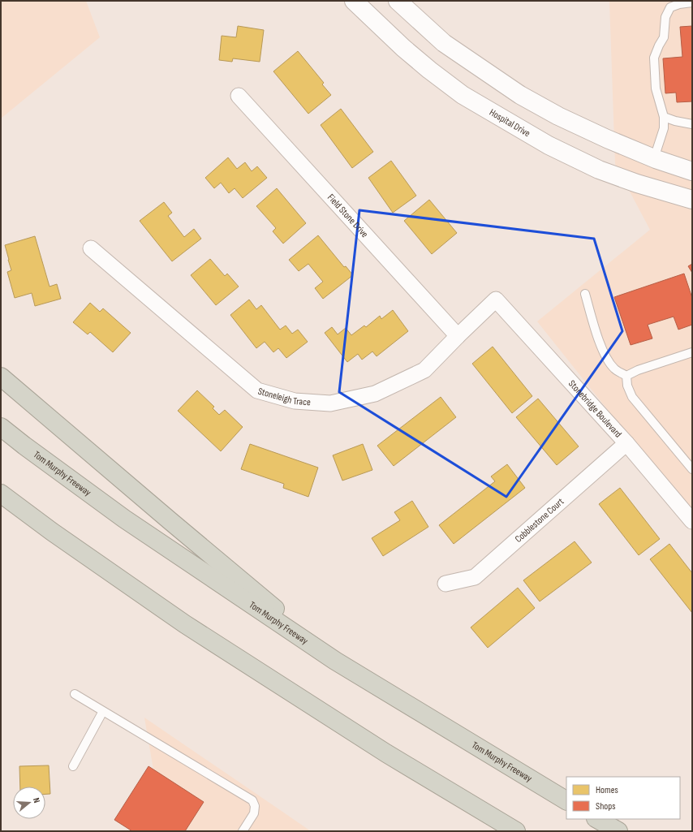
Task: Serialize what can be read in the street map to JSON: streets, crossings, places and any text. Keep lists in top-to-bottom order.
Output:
{
  "streets": {
    "highway": ["Tom Murphy Freeway"],
    "street": [
      "Hospital Drive",
      "Field Stone Drive",
      "Stoneleigh Trace",
      "Stonebridge Boulevard",
      "Cobblestone Court"
    ]
  },
  "crossings": [
    ["Field Stone Drive", "Stoneleigh Trace"],
    ["Stoneleigh Trace", "Stonebridge Boulevard"],
    ["Stonebridge Boulevard", "Cobblestone Court"]
  ],
  "legend": ["Homes", "Shops"],
  "north": "right"
}
